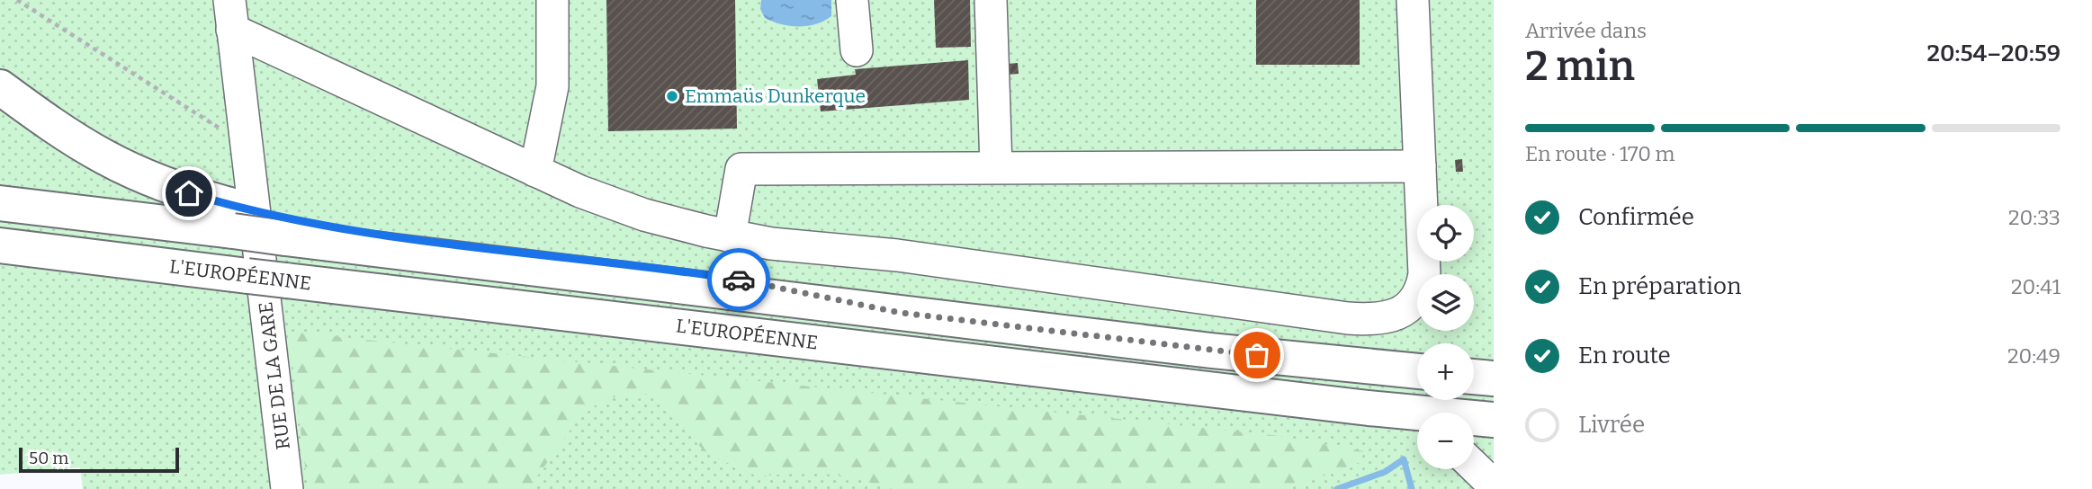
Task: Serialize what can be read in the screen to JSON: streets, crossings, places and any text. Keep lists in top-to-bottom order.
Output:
{
  "streets": {
    "highway": ["L'EUROPÉENNE"],
    "street": ["RUE DE LA GARE"]
  },
  "places": ["Emmaüs Dunkerque"],
  "scale_bar": "50 m",
  "page": {
    "heading": ["2 min", "Arrivée dans", "20:54–20:59"],
    "bar": "En route · 170 m",
    "list": [
      ["Confirmée", "20:33"],
      ["En préparation", "20:41"],
      ["En route", "20:49"],
      "Livrée"
    ],
    "map_buttons": ["+", "−"],
    "scale": "50 m"
  }
}
